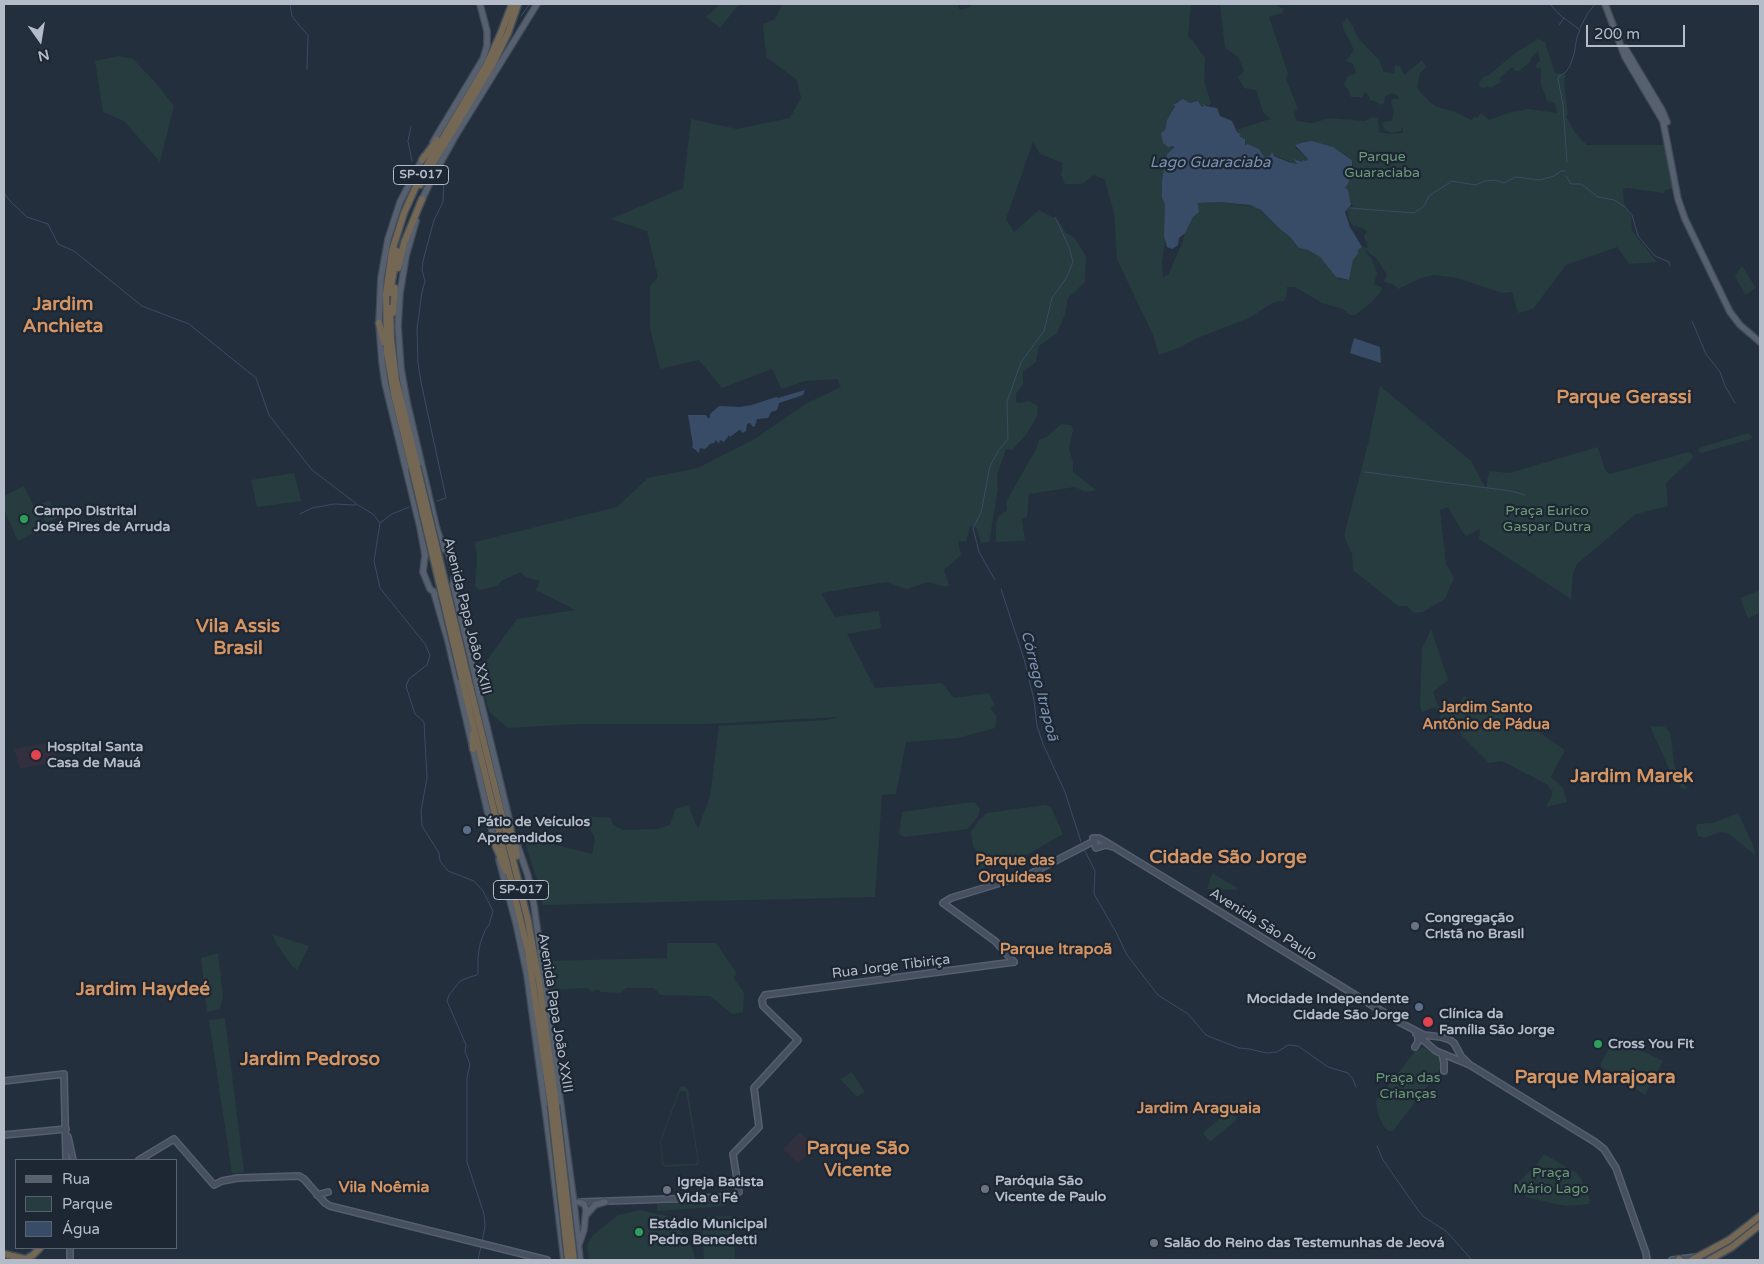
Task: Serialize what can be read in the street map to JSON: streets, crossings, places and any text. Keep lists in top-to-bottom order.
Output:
{
  "streets": {
    "highway": ["SP-017", "Avenida Papa João XXIII"],
    "main road": ["Avenida São Paulo", "Rua Jorge Tibiriça"]
  },
  "crossings": [
    ["Avenida São Paulo", "Rua Jorge Tibiriça"]
  ],
  "districts": [
    "Jardim Anchieta",
    "Parque Gerassi",
    "Vila Assis Brasil",
    "Jardim Santo Antônio de Pádua",
    "Jardim Marek",
    "Cidade São Jorge",
    "Parque das Orquídeas",
    "Parque Itrapoã",
    "Jardim Haydeé",
    "Jardim Pedroso",
    "Parque Marajoara",
    "Jardim Araguaia",
    "Parque São Vicente",
    "Vila Noêmia"
  ],
  "water": ["Lago Guaraciaba", "Córrego Itrapoã"],
  "parks": [
    "Parque Guaraciaba",
    "Praça Eurico Gaspar Dutra",
    "Praça das Crianças",
    "Praça Mário Lago"
  ],
  "places": [
    "Campo Distrital José Pires de Arruda",
    "Hospital Santa Casa de Mauá",
    "Pátio de Veículos Apreendidos",
    "Congregação Cristã no Brasil",
    "Mocidade Independente Cidade São Jorge",
    "Clínica da Família São Jorge",
    "Cross You Fit",
    "Paróquia São Vicente de Paulo",
    "Igreja Batista Vida e Fé",
    "Estádio Municipal Pedro Benedetti",
    "Salão do Reino das Testemunhas de Jeová"
  ],
  "legend": ["Rua", "Parque", "Água"],
  "scale_bar": "200 m",
  "north": "bottom"
}
